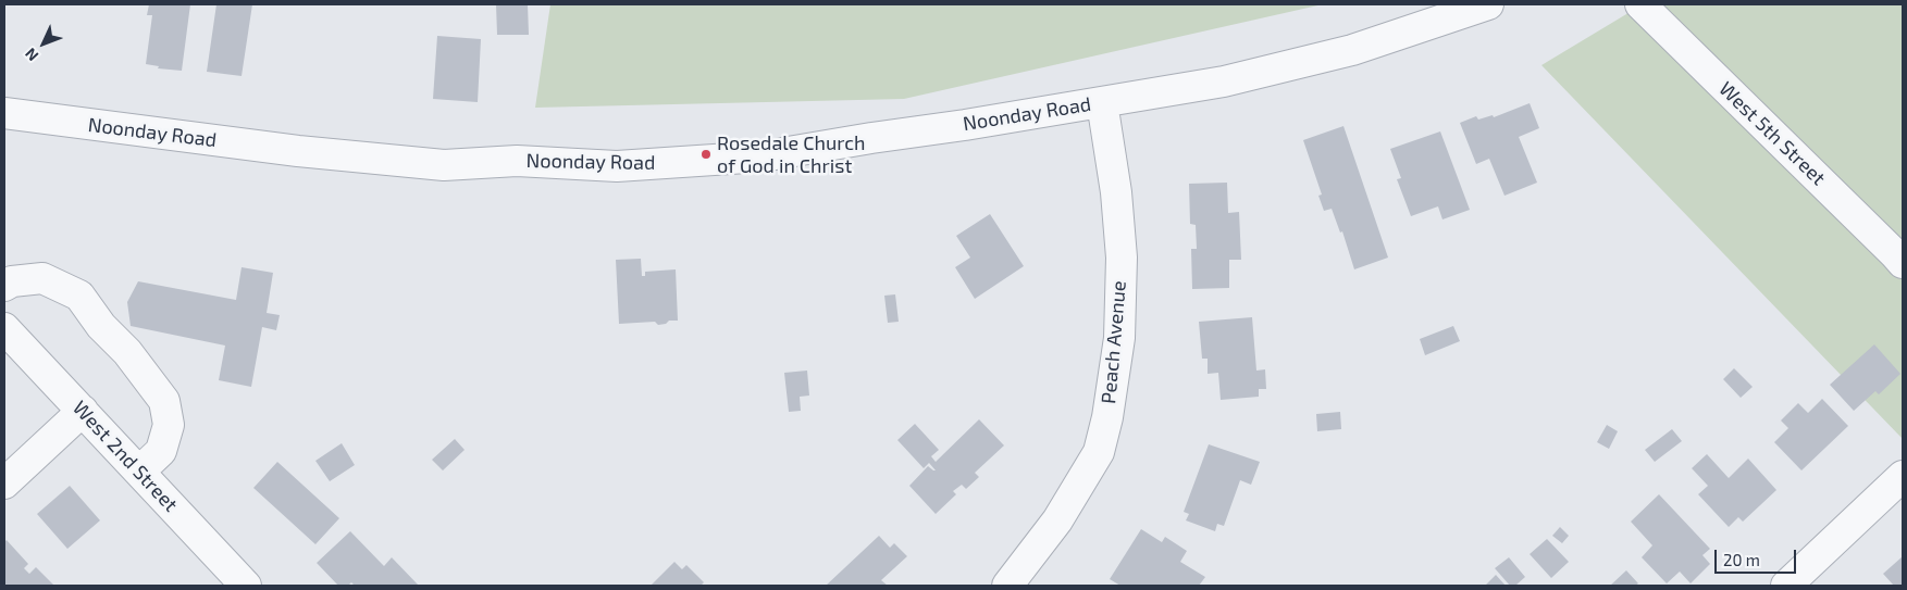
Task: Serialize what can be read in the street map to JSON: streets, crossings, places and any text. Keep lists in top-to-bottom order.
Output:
{
  "streets": {
    "street": [
      "Noonday Road",
      "West 5th Street",
      "Peach Avenue",
      "West 2nd Street"
    ]
  },
  "crossings": [
    ["Noonday Road", "Peach Avenue"]
  ],
  "places": ["Rosedale Church of God in Christ"],
  "scale_bar": "20 m",
  "north": "bottom left"
}
